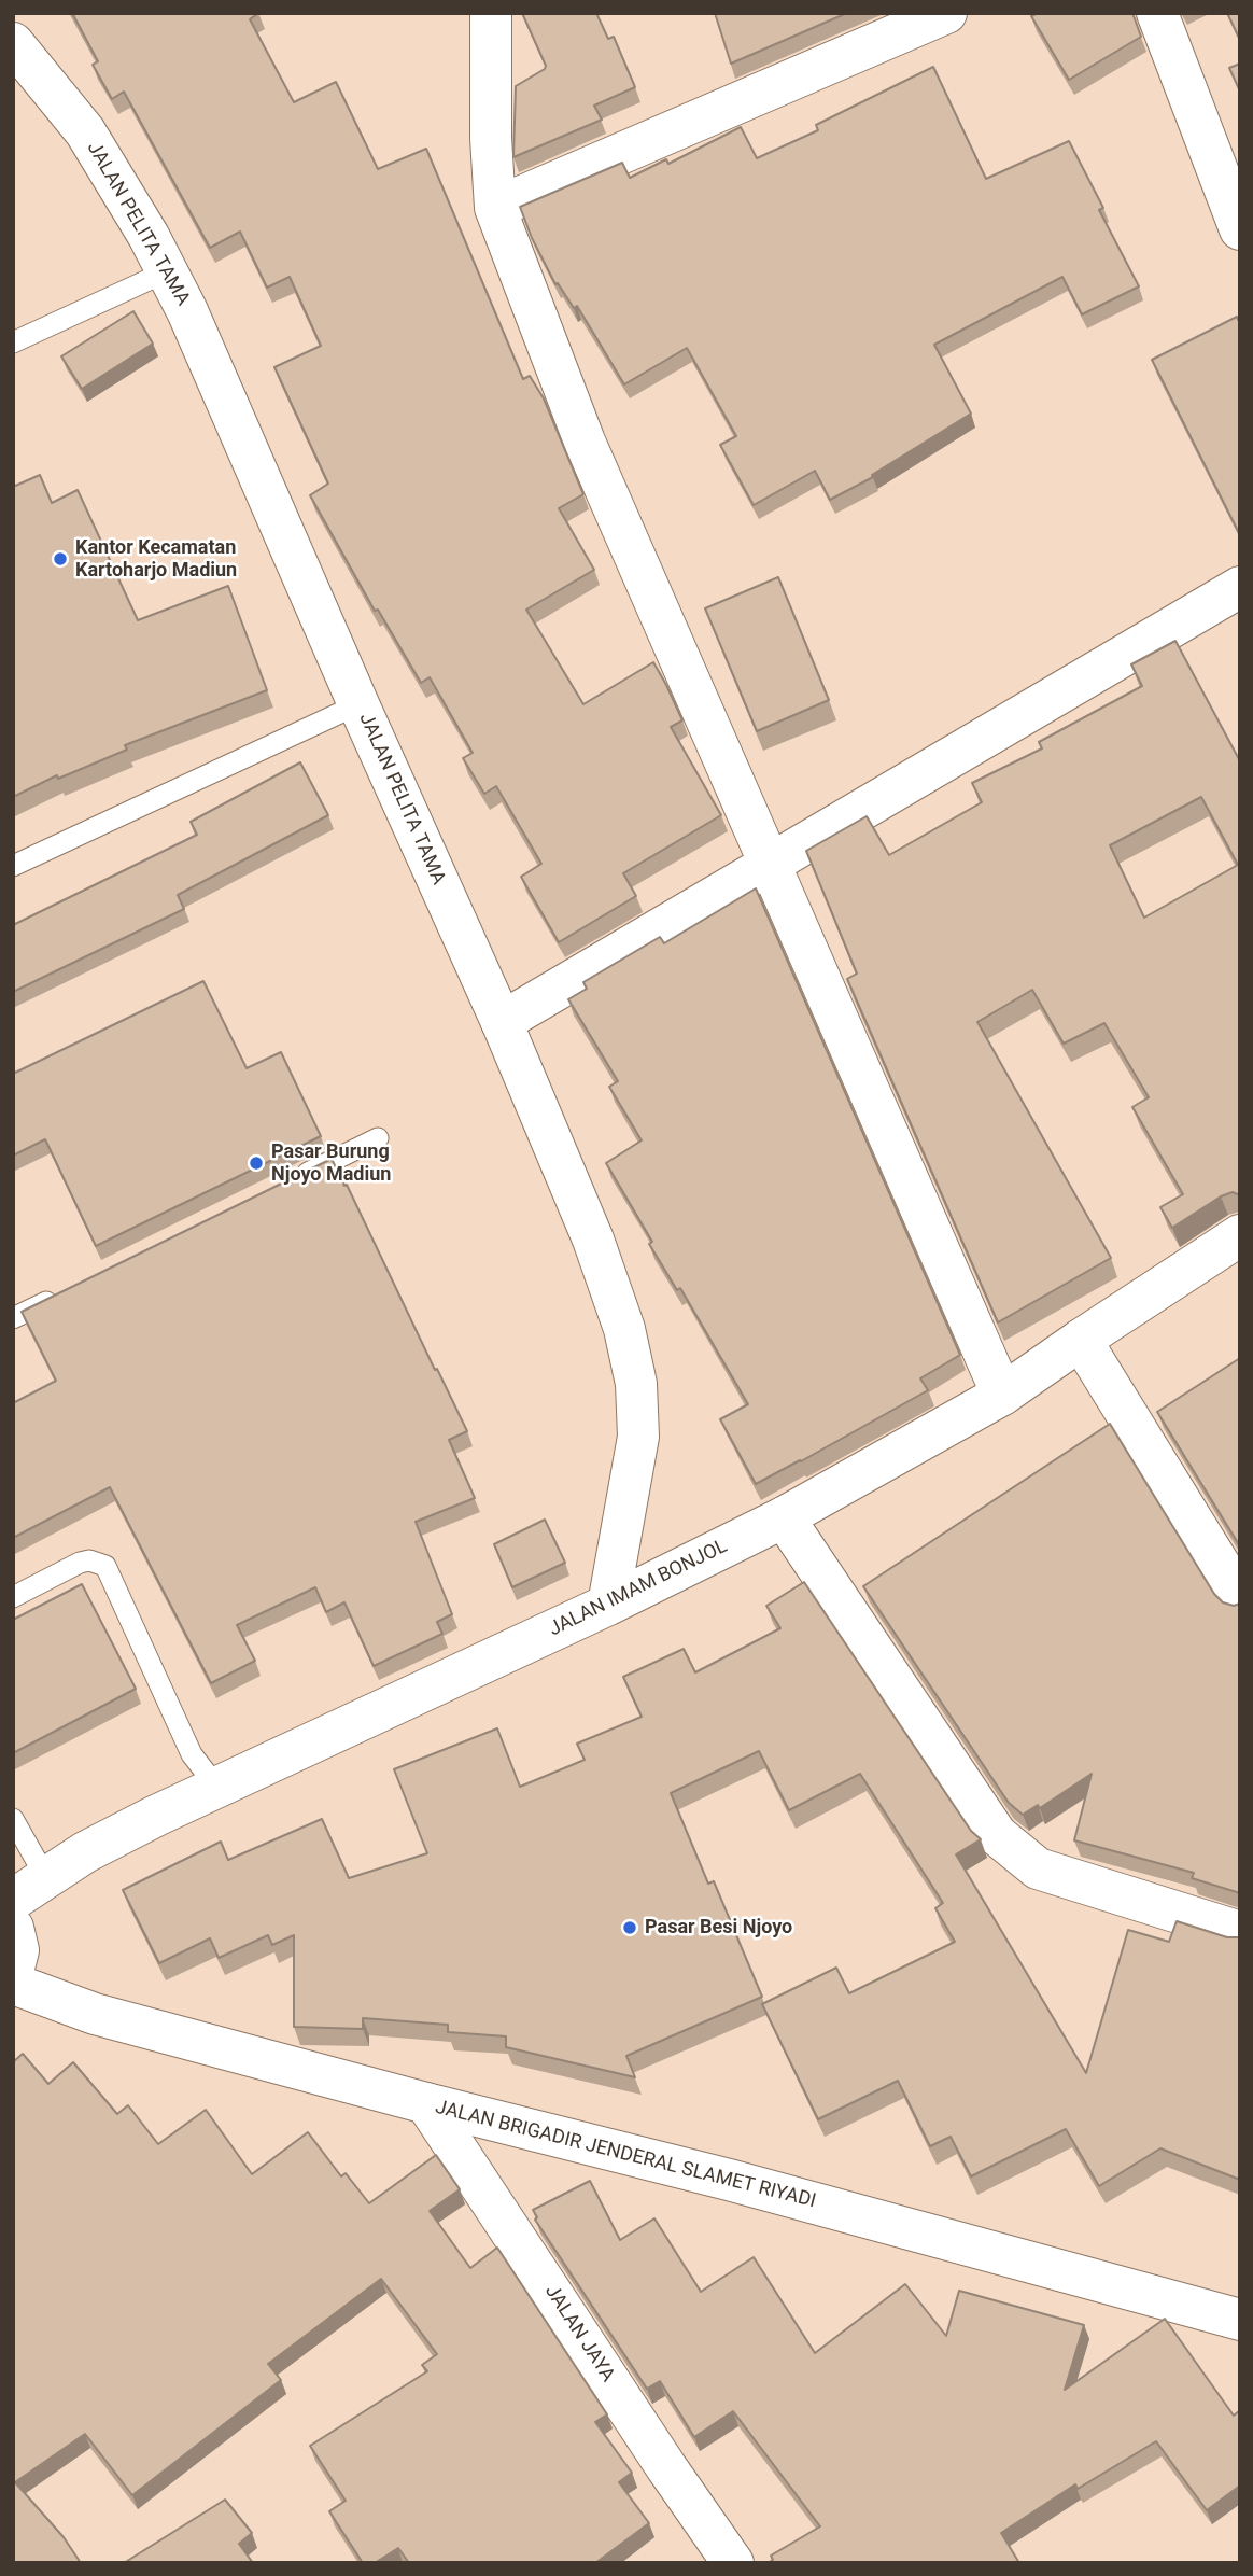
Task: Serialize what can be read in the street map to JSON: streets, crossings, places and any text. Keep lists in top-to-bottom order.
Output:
{
  "streets": {
    "street": [
      "JALAN PELITA TAMA",
      "JALAN IMAM BONJOL",
      "JALAN BRIGADIR JENDERAL SLAMET RIYADI",
      "JALAN JAYA"
    ]
  },
  "crossings": [
    ["JALAN PELITA TAMA", "JALAN IMAM BONJOL"],
    ["JALAN BRIGADIR JENDERAL SLAMET RIYADI", "JALAN JAYA"]
  ],
  "places": ["Kantor Kecamatan Kartoharjo Madiun", "Pasar Burung Njoyo Madiun", "Pasar Besi Njoyo"]
}
